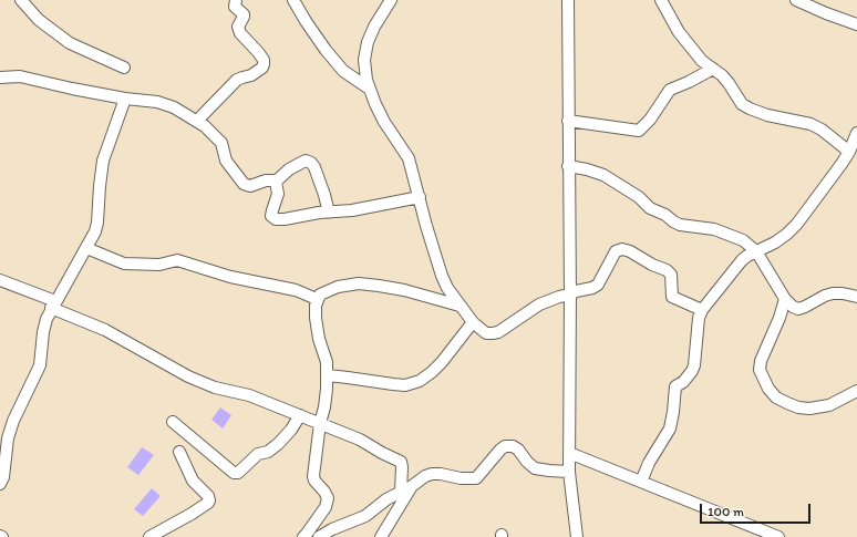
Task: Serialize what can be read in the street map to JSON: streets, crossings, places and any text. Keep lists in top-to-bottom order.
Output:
{
  "scale_bar": "100 m"
}
